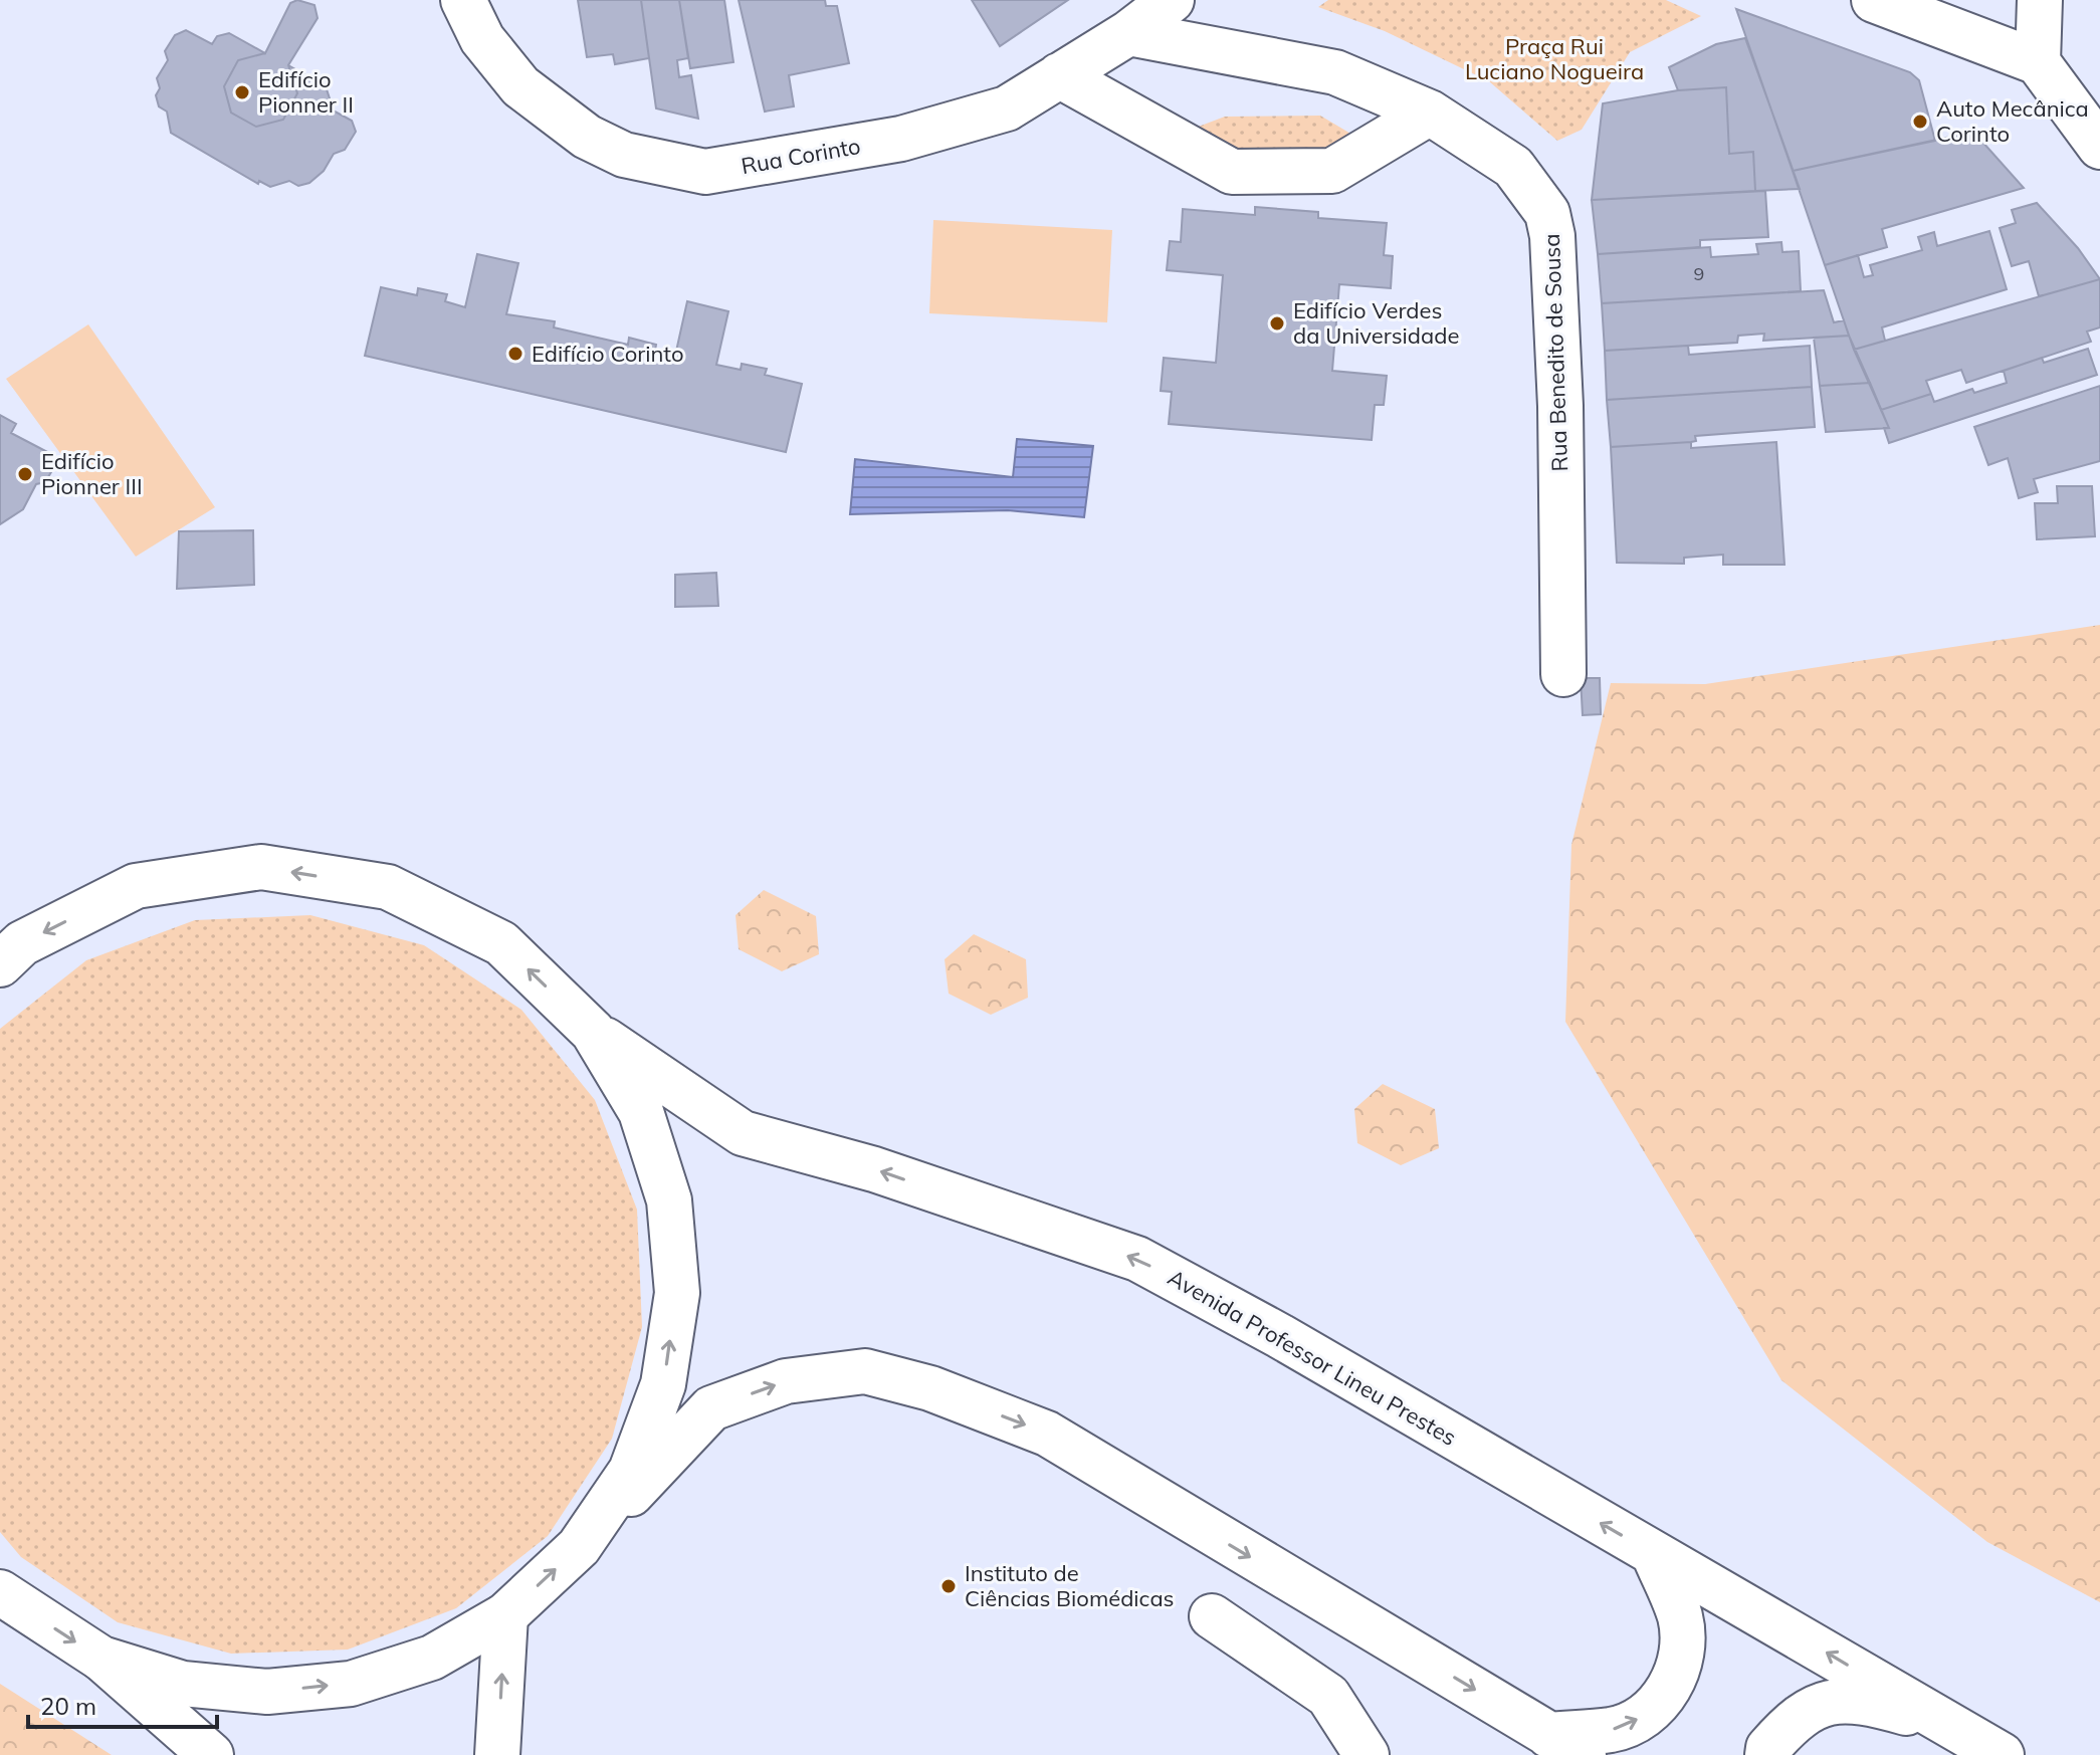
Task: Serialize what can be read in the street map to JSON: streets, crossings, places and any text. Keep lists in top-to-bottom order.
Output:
{
  "streets": {
    "main road": ["Rua Corinto", "Rua Benedito de Sousa", "Avenida Professor Lineu Prestes"]
  },
  "crossings": [
    ["Rua Corinto", "Rua Benedito de Sousa"]
  ],
  "one_way": ["Avenida Professor Lineu Prestes"],
  "parks": ["Praça Rui Luciano Nogueira"],
  "places": [
    "Edifício Pionner II",
    "Auto Mecânica Corinto",
    "Edifício Verdes da Universidade",
    "Edifício Corinto",
    "Edifício Pionner III",
    "Instituto de Ciências Biomédicas"
  ],
  "house_numbers": ["9"],
  "scale_bar": "20 m"
}
